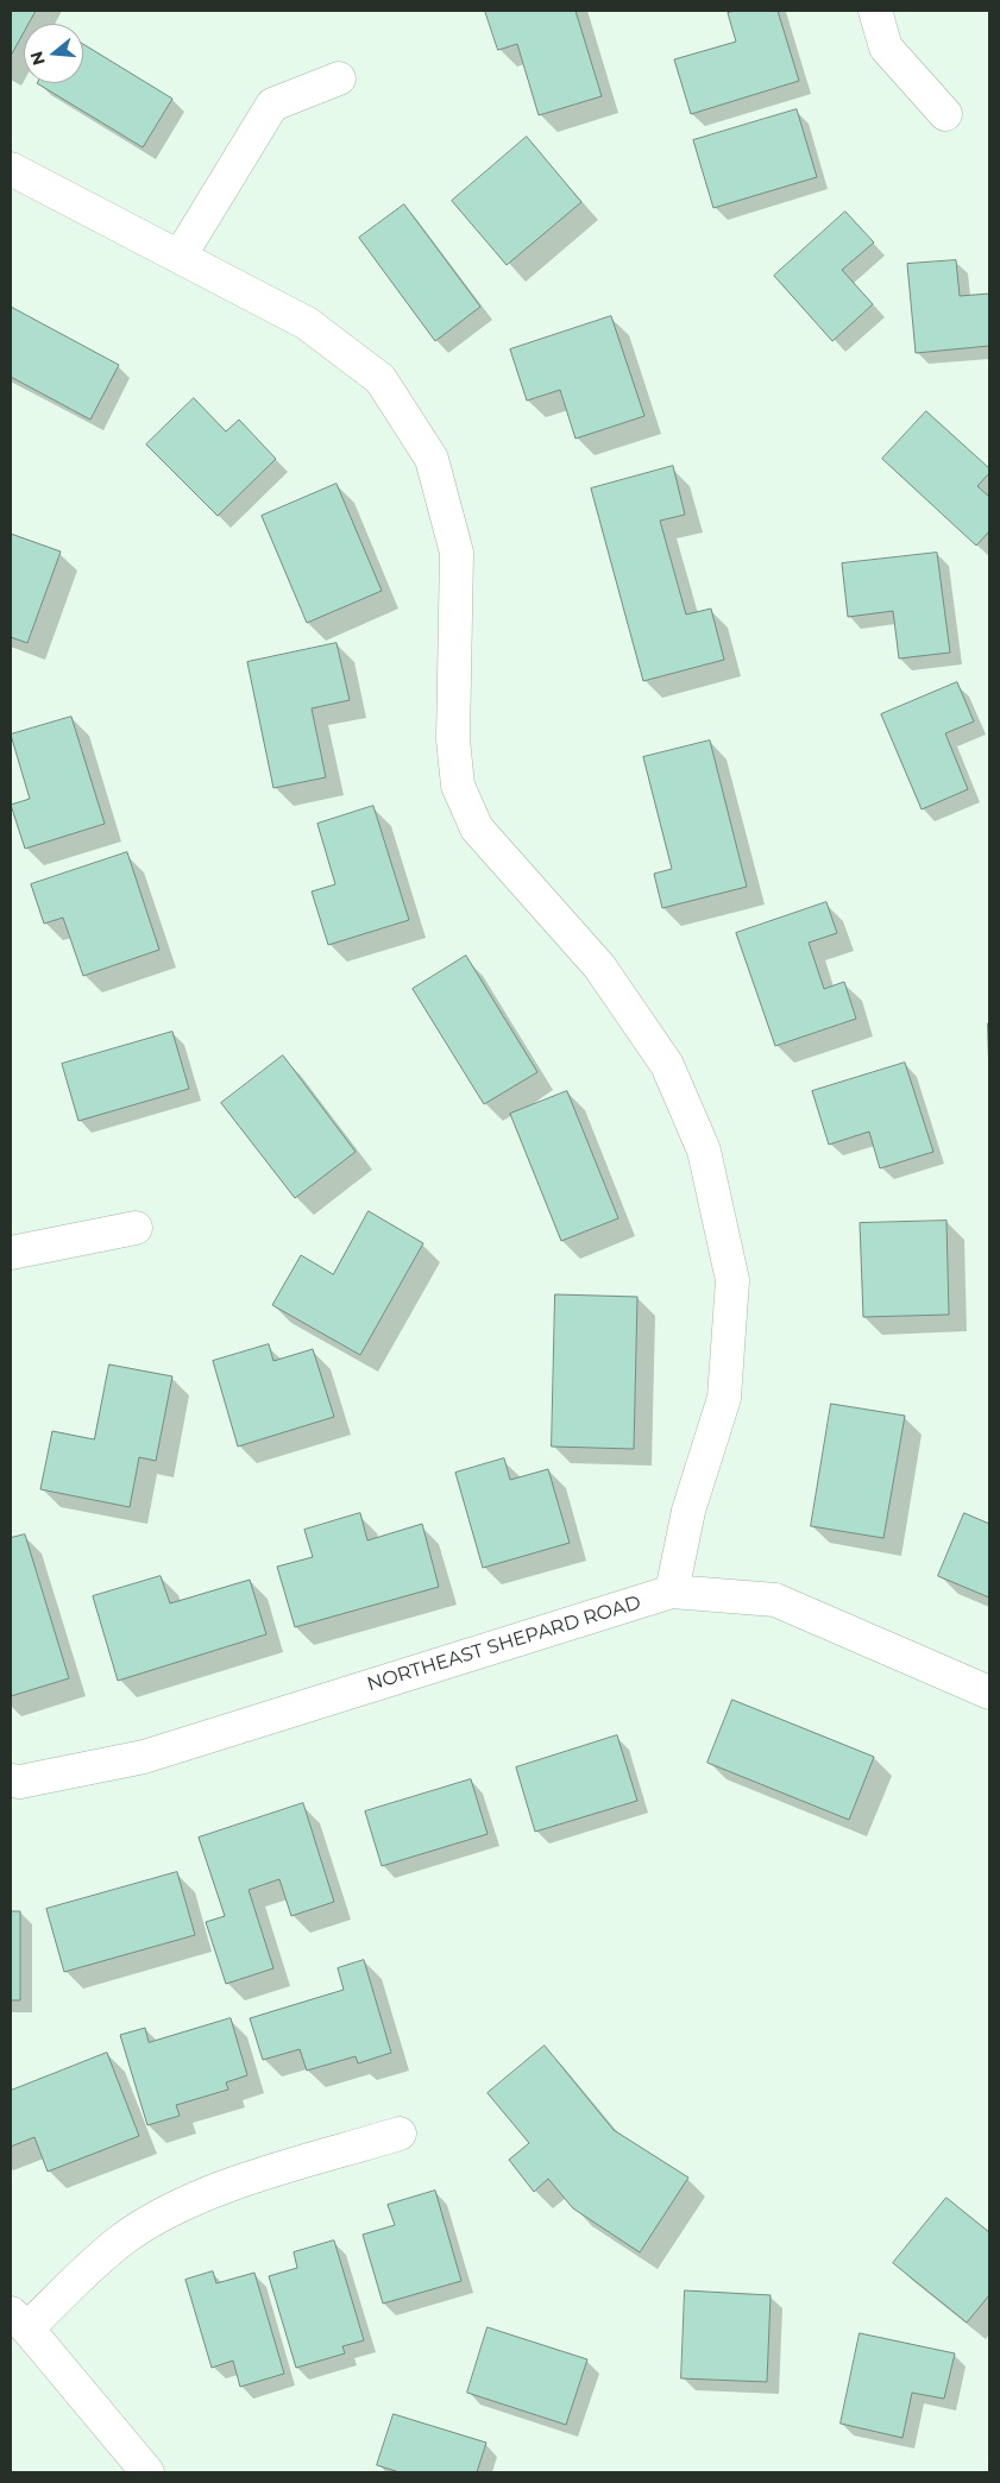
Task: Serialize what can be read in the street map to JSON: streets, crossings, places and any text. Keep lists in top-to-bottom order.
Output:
{
  "streets": {
    "street": ["NORTHEAST SHEPARD ROAD"]
  },
  "north": "left"
}
